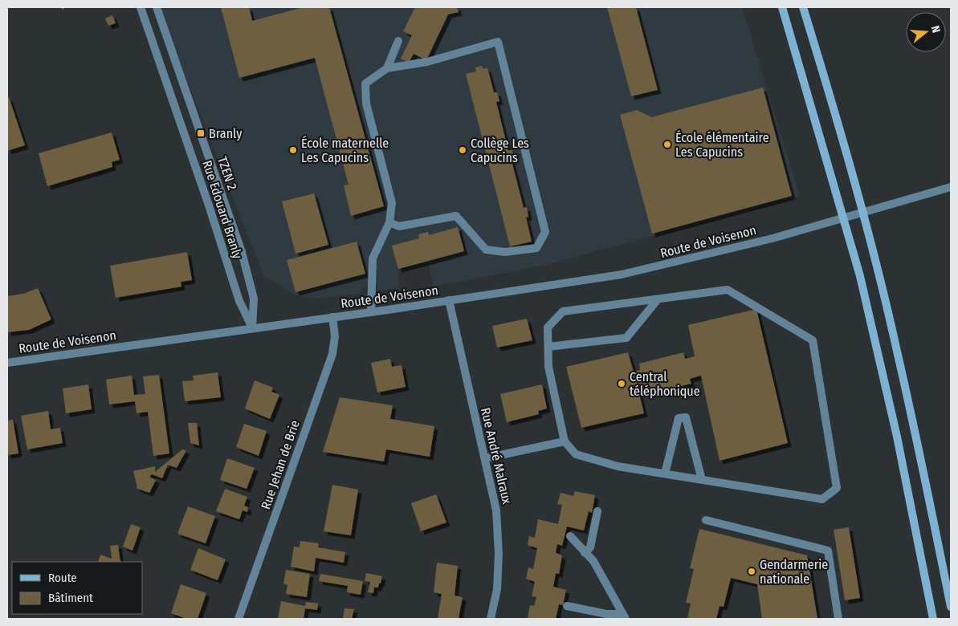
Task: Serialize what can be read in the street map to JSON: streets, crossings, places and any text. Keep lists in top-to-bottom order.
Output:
{
  "streets": {
    "street": [
      "TZEN 2",
      "Rue Edouard Branly",
      "Route de Voisenon",
      "Rue André Malraux",
      "Rue Jehan de Brie"
    ]
  },
  "crossings": [
    ["TZEN 2", "Rue Edouard Branly"],
    ["TZEN 2", "Route de Voisenon"],
    ["Rue Edouard Branly", "Route de Voisenon"],
    ["Route de Voisenon", "Rue André Malraux"],
    ["Route de Voisenon", "Rue Jehan de Brie"]
  ],
  "places": {
    "transit": ["Branly"],
    "other": [
      "École élémentaire Les Capucins",
      "École maternelle Les Capucins",
      "Collège Les Capucins",
      "Central téléphonique",
      "Gendarmerie nationale"
    ]
  },
  "legend": ["Route", "Bâtiment"],
  "north": "right"
}
